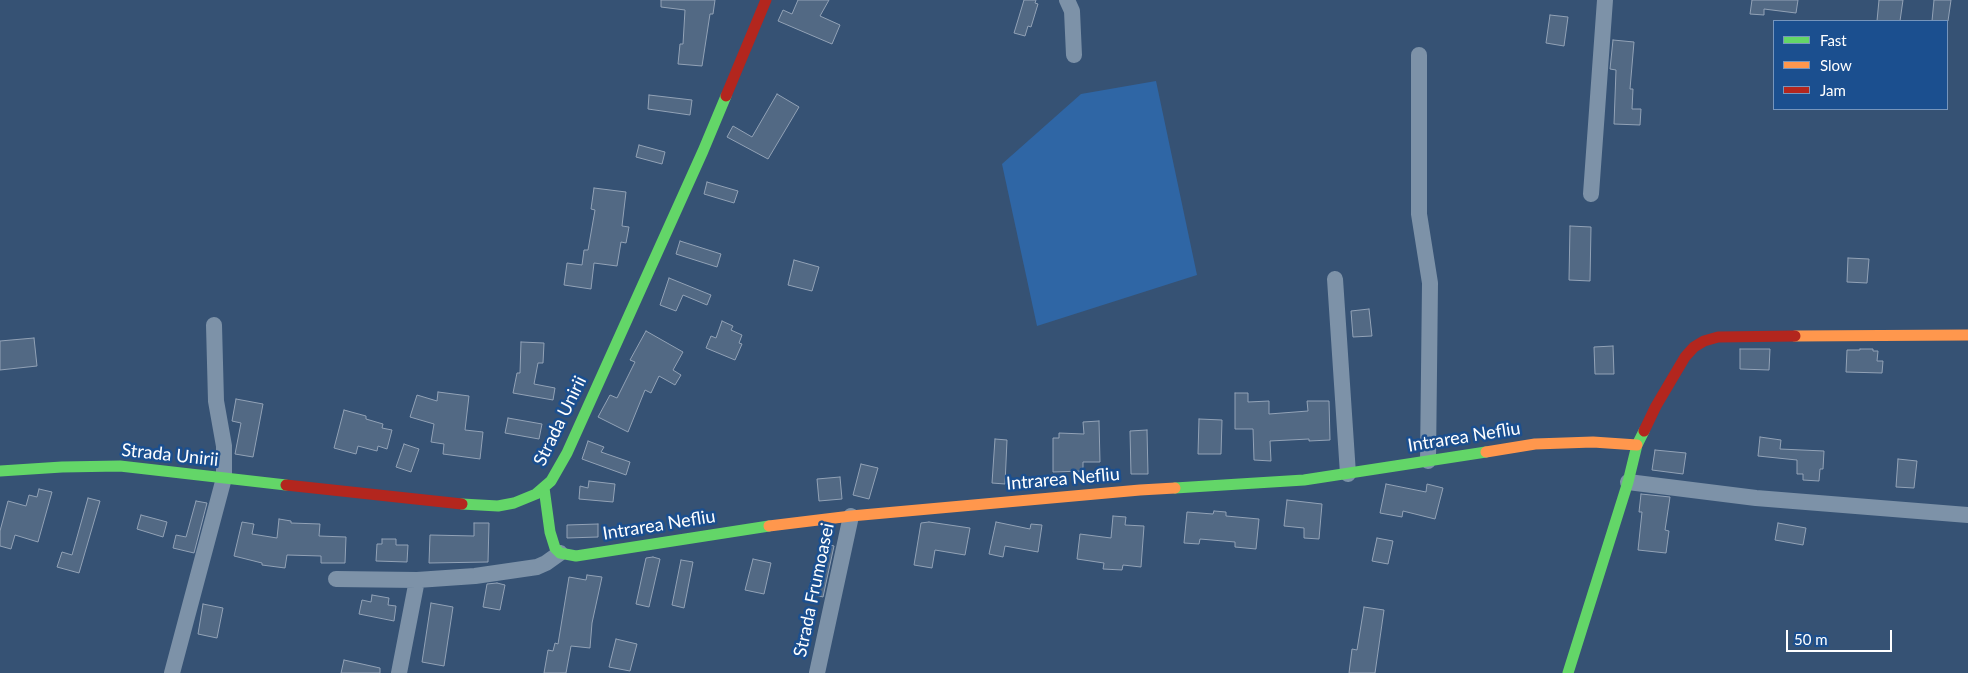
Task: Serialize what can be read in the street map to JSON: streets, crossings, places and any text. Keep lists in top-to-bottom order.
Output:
{
  "streets": {
    "street": ["Strada Unirii", "Intrarea Nefliu", "Strada Frumoasei"]
  },
  "crossings": [
    ["Intrarea Nefliu", "Strada Frumoasei"]
  ],
  "legend": ["Fast", "Slow", "Jam"],
  "scale_bar": "50 m"
}
